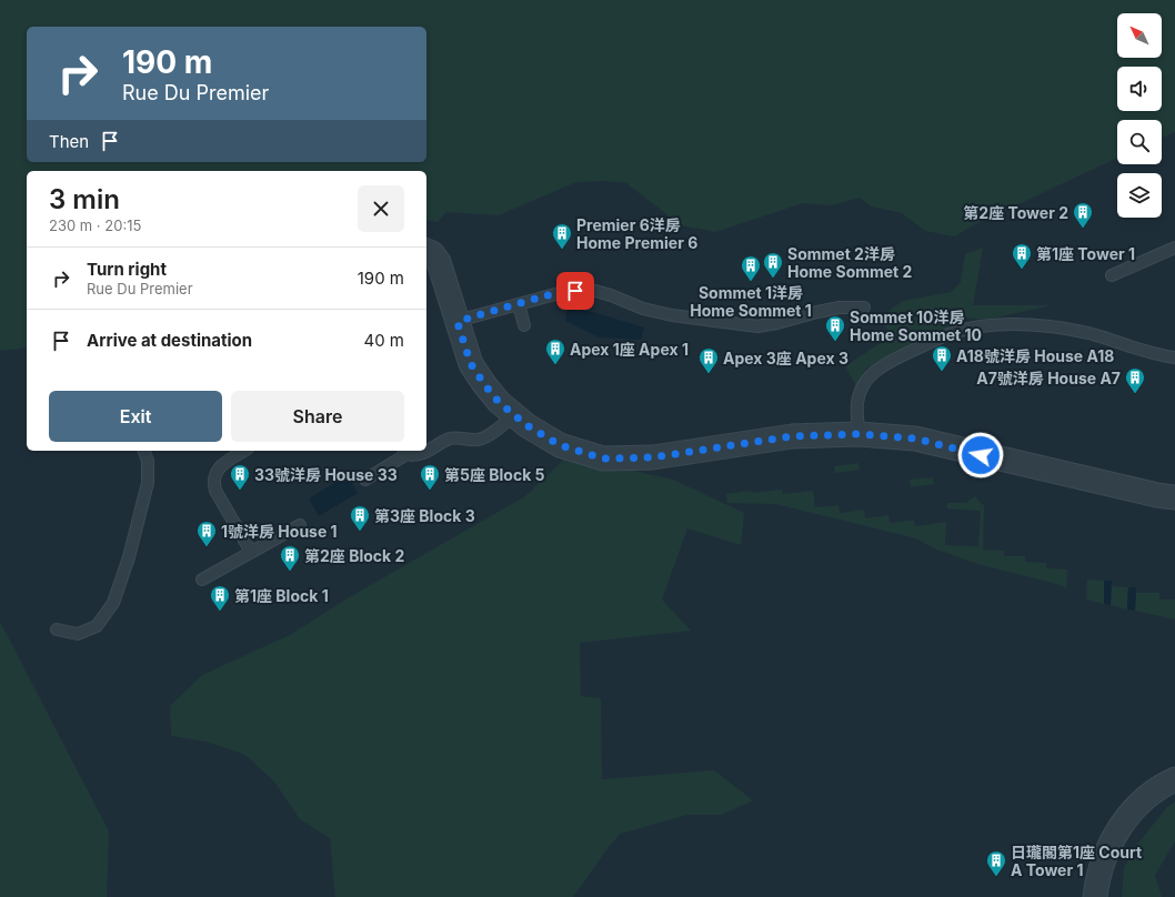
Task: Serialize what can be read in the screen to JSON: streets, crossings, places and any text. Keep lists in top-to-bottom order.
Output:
{
  "places": {
    "building": [
      "第2座 Tower 2",
      "Premier 6洋房 Home Premier 6",
      "第1座 Tower 1",
      "Sommet 2洋房 Home Sommet 2",
      "Sommet 1洋房 Home Sommet 1",
      "Sommet 10洋房 Home Sommet 10",
      "Apex 1座 Apex 1",
      "A18號洋房 House A18",
      "Apex 3座 Apex 3",
      "A7號洋房 House A7",
      "33號洋房 House 33",
      "第5座 Block 5",
      "第3座 Block 3",
      "1號洋房 House 1",
      "第2座 Block 2",
      "第1座 Block 1",
      "日瓏閣第1座 Court A Tower 1"
    ]
  },
  "north": "top left",
  "page": {
    "turn": ["190 m", "Rue Du Premier"],
    "then": "Then",
    "heading": ["3 min", "230 m · 20:15"],
    "list": [
      {
        "name": "Turn right",
        "note": "Rue Du Premier",
        "value": "190 m"
      },
      {
        "name": "Arrive at destination",
        "value": "40 m"
      }
    ],
    "buttons": ["Exit", "Share"]
  }
}
